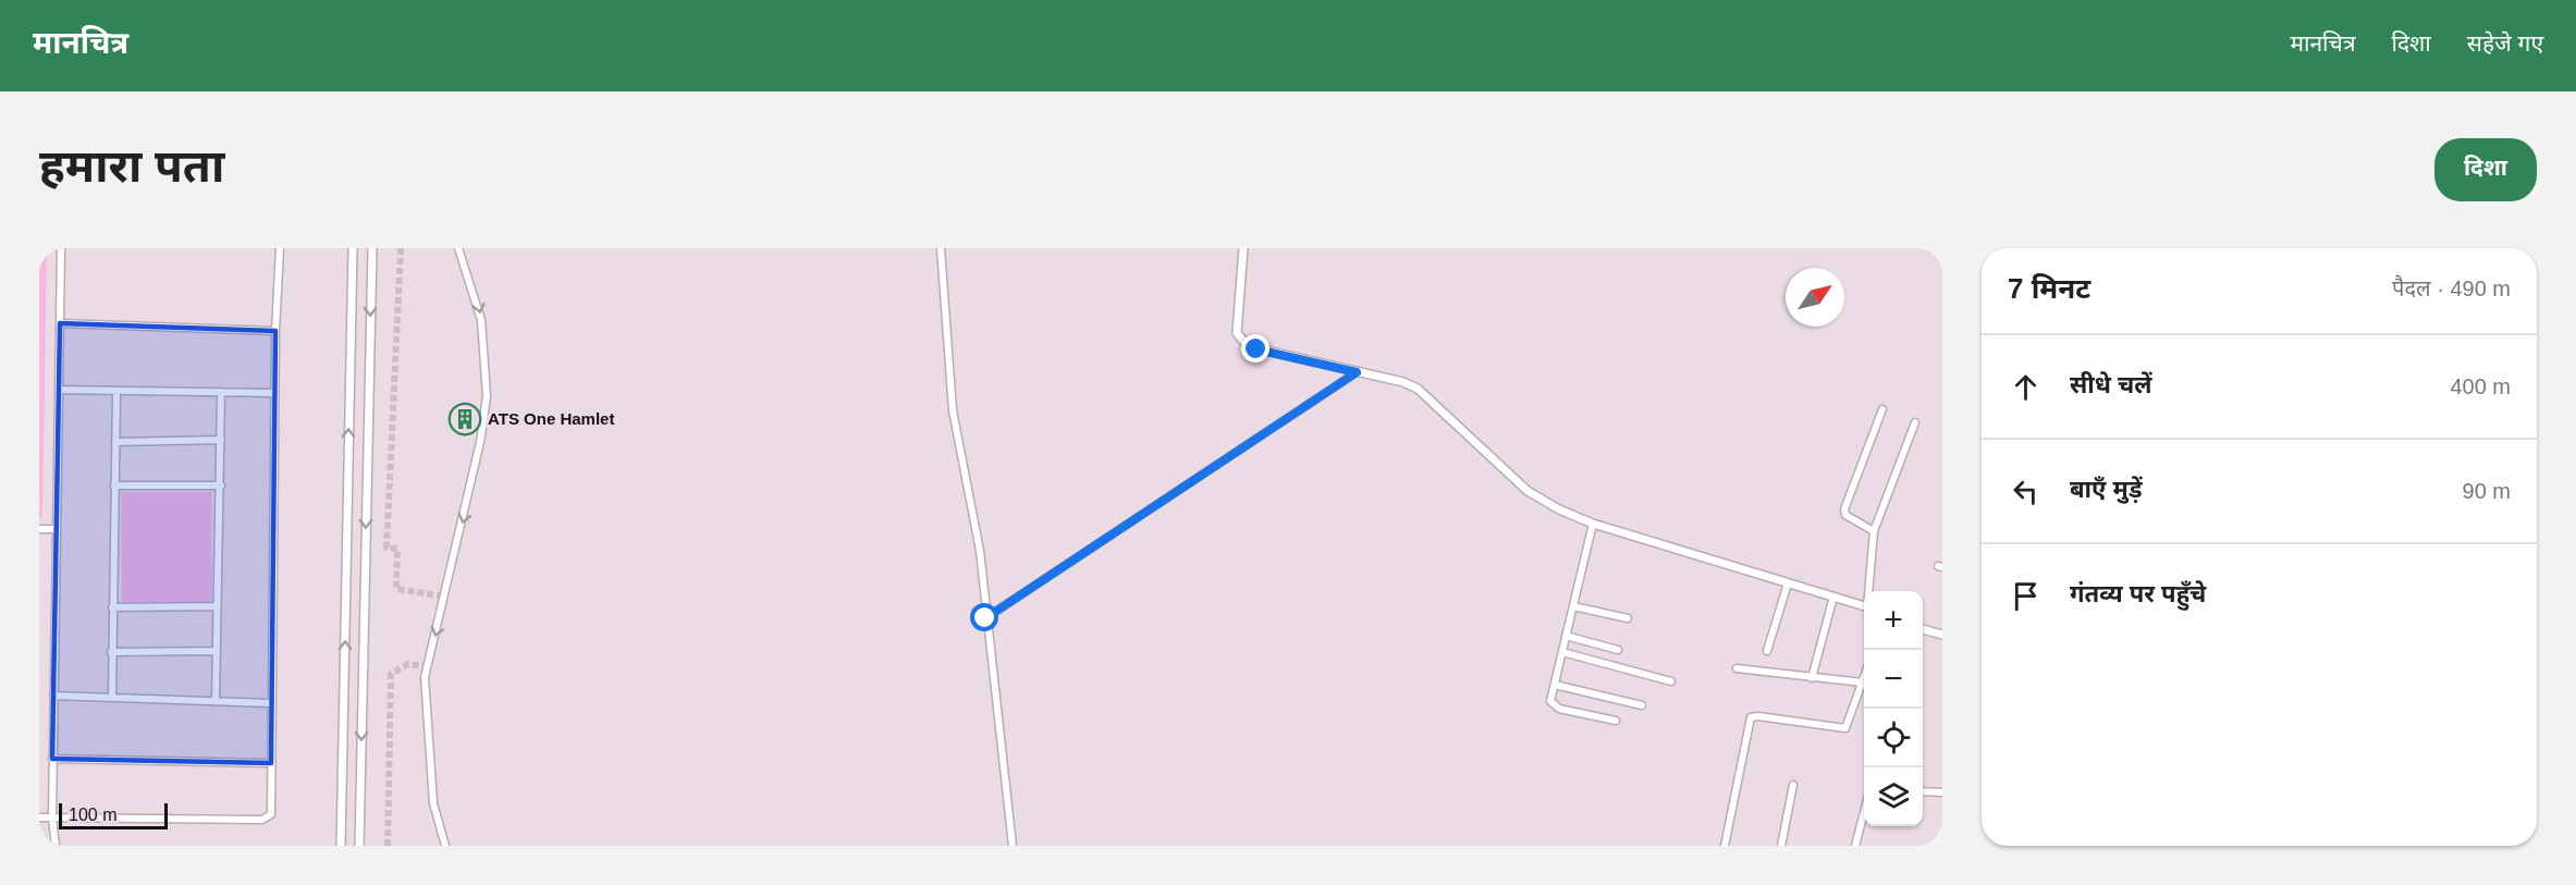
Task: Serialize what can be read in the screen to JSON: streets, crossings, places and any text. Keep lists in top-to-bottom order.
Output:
{
  "places": {
    "building": ["ATS One Hamlet"]
  },
  "scale_bar": "100 m",
  "north": "top right",
  "page": {
    "header": "मानचित्र",
    "nav": ["मानचित्र", "दिशा", "सहेजे गए"],
    "buttons": "दिशा",
    "title": "हमारा पता",
    "heading": ["7 मिनट", "पैदल · 490 m"],
    "list": [
      ["सीधे चलें", "400 m"],
      ["बाएँ मुड़ें", "90 m"],
      "गंतव्य पर पहुँचे"
    ],
    "map_buttons": ["+", "−"],
    "scale": "100 m"
  }
}
